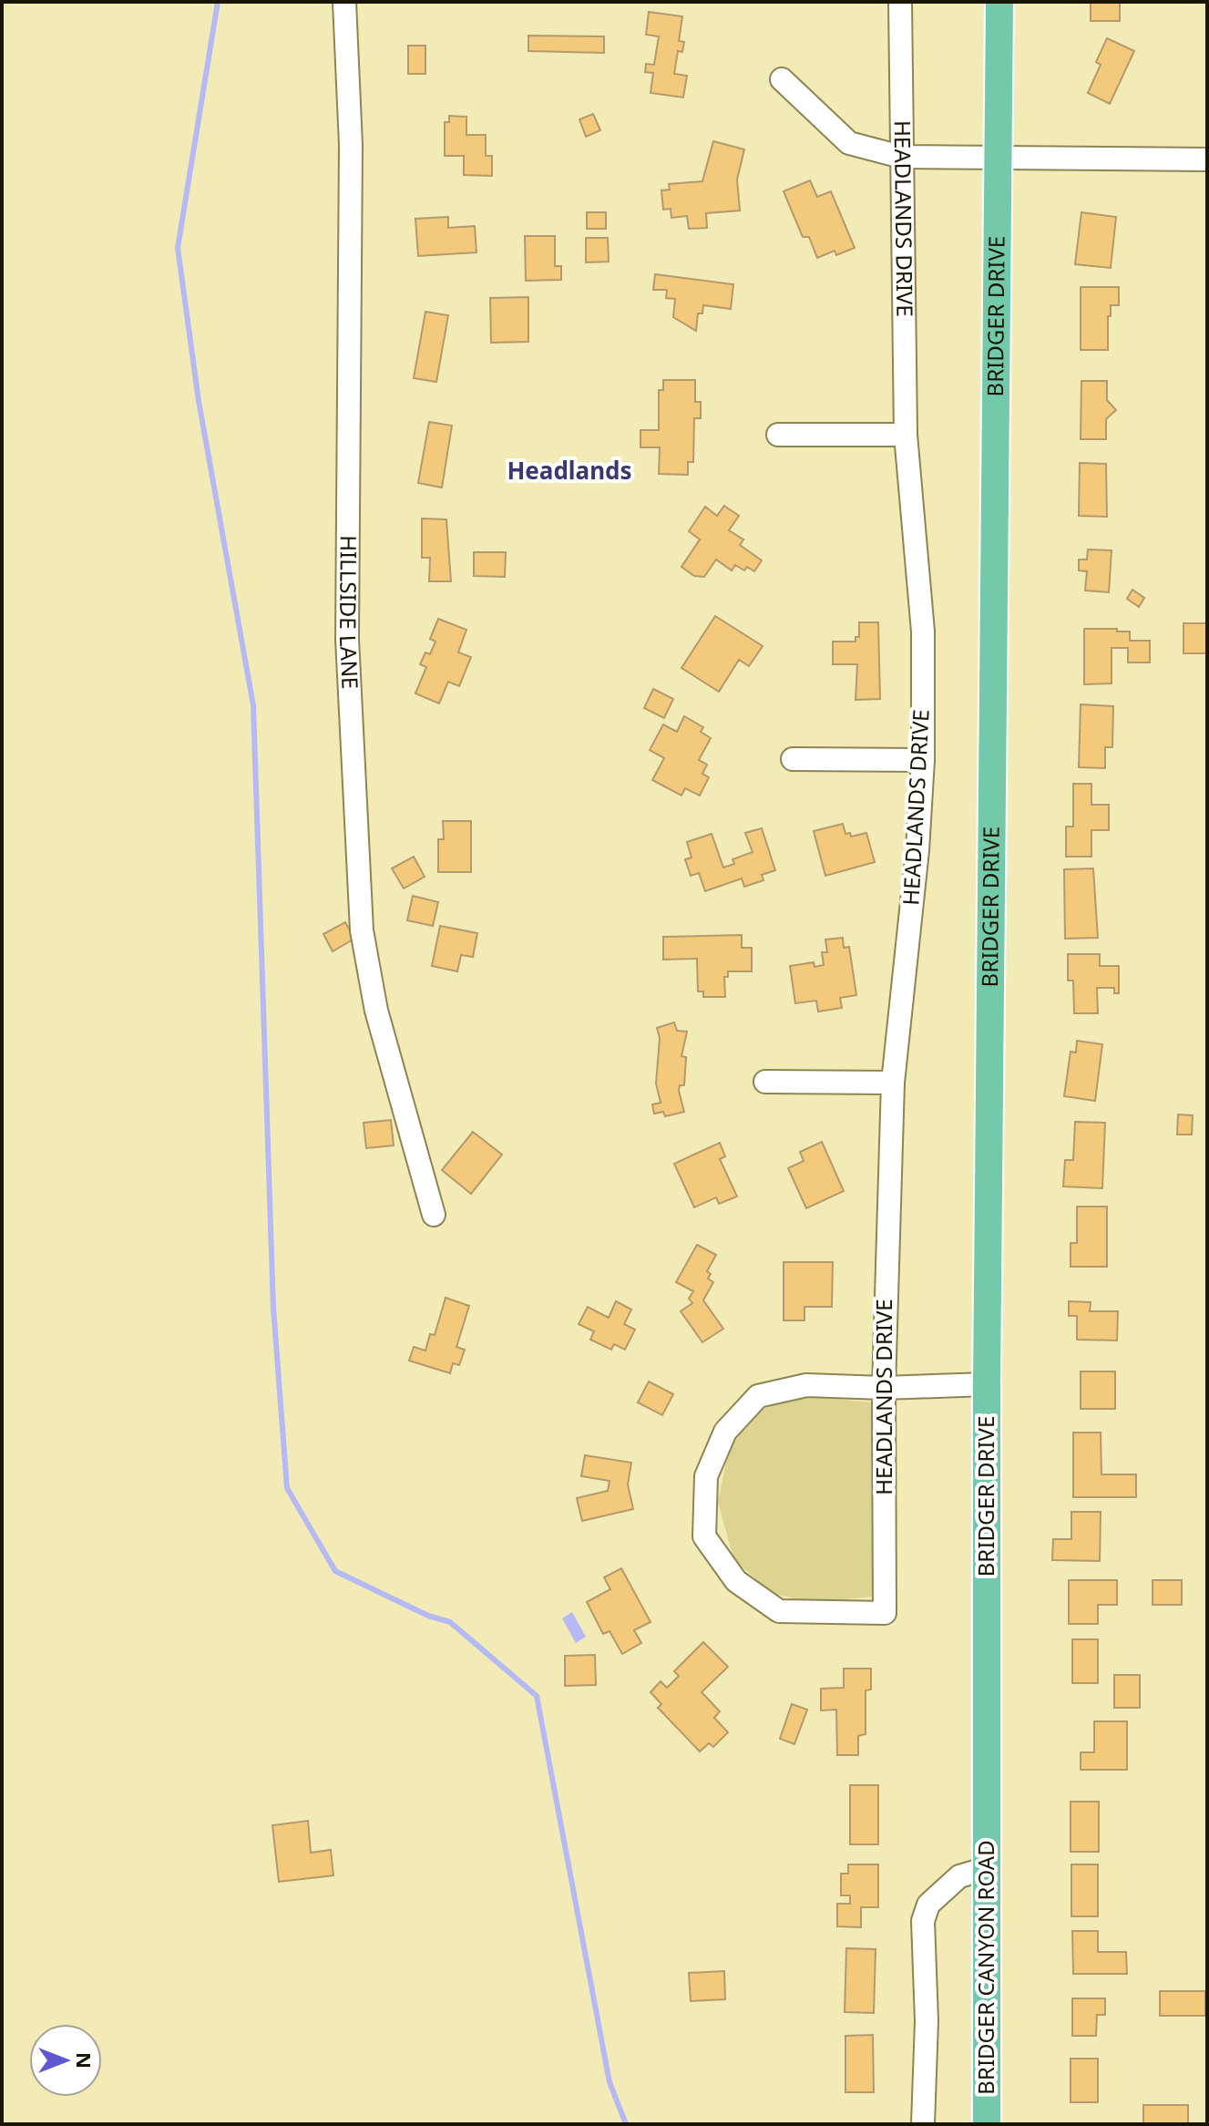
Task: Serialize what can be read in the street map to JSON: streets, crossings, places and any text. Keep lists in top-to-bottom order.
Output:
{
  "streets": {
    "main road": ["BRIDGER DRIVE", "BRIDGER CANYON ROAD"],
    "street": ["HEADLANDS DRIVE", "HILLSIDE LANE"]
  },
  "crossings": [
    ["BRIDGER DRIVE", "BRIDGER CANYON ROAD"]
  ],
  "districts": ["Headlands"],
  "north": "right"
}
